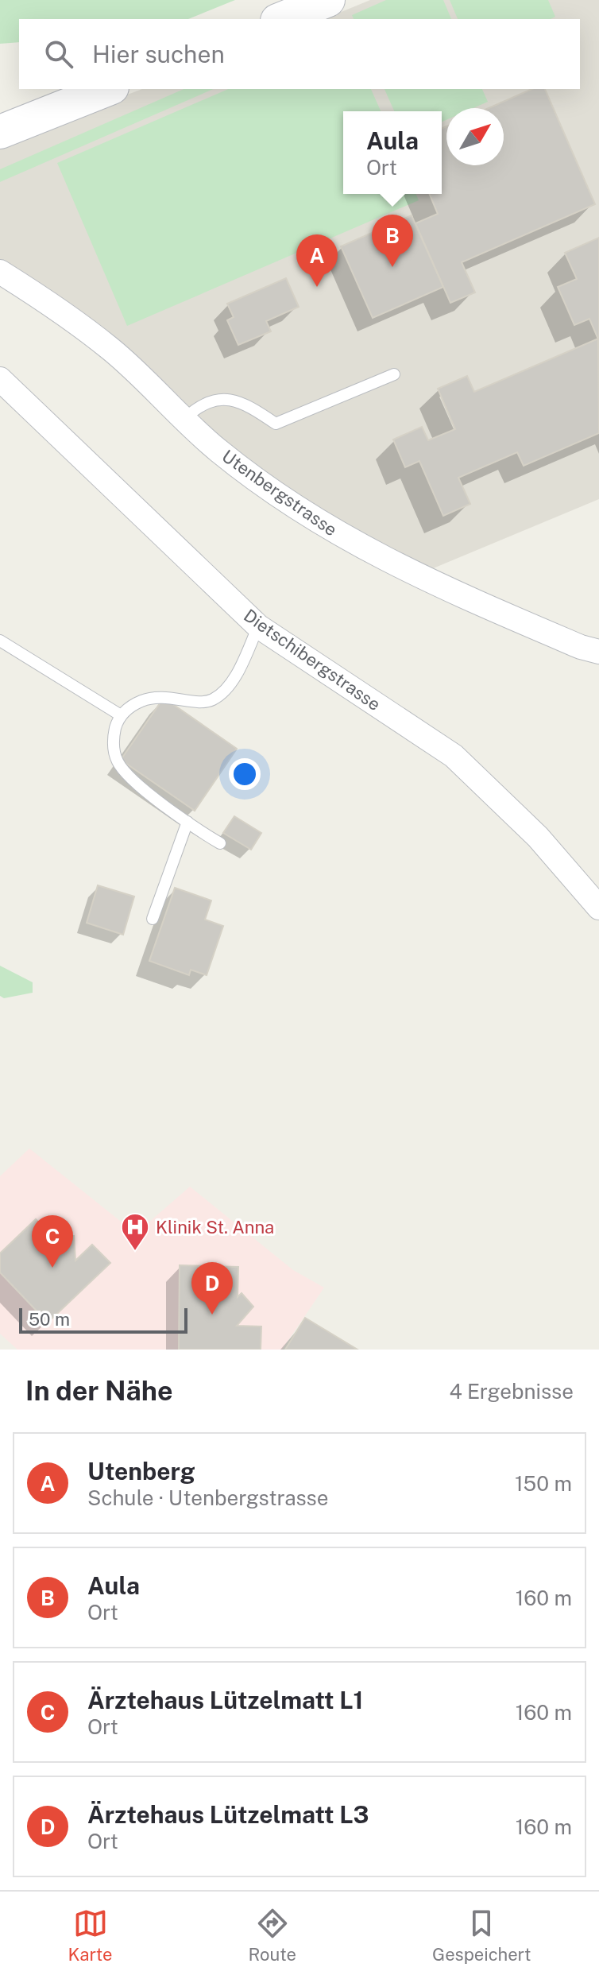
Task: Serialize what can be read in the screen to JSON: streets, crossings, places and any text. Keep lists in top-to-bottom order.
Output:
{
  "streets": {
    "street": ["Utenbergstrasse", "Dietschibergstrasse"]
  },
  "places": {
    "hospital": ["Klinik St. Anna"]
  },
  "scale_bar": "50 m",
  "north": "top right",
  "page": {
    "search": "Hier suchen",
    "popup": ["Aula", "Ort"],
    "pins": [
      "B",
      "A",
      "C",
      "D"
    ],
    "scale": "50 m",
    "heading": ["In der Nähe", "4 Ergebnisse"],
    "list": [
      {
        "mark": "A",
        "name": "Utenberg",
        "note": "Schule · Utenbergstrasse",
        "value": "150 m"
      },
      {
        "mark": "B",
        "name": "Aula",
        "note": "Ort",
        "value": "160 m"
      },
      {
        "mark": "C",
        "name": "Ärztehaus Lützelmatt L1",
        "note": "Ort",
        "value": "160 m"
      },
      {
        "mark": "D",
        "name": "Ärztehaus Lützelmatt L3",
        "note": "Ort",
        "value": "160 m"
      }
    ],
    "nav": ["Karte", "Route", "Gespeichert"]
  }
}
